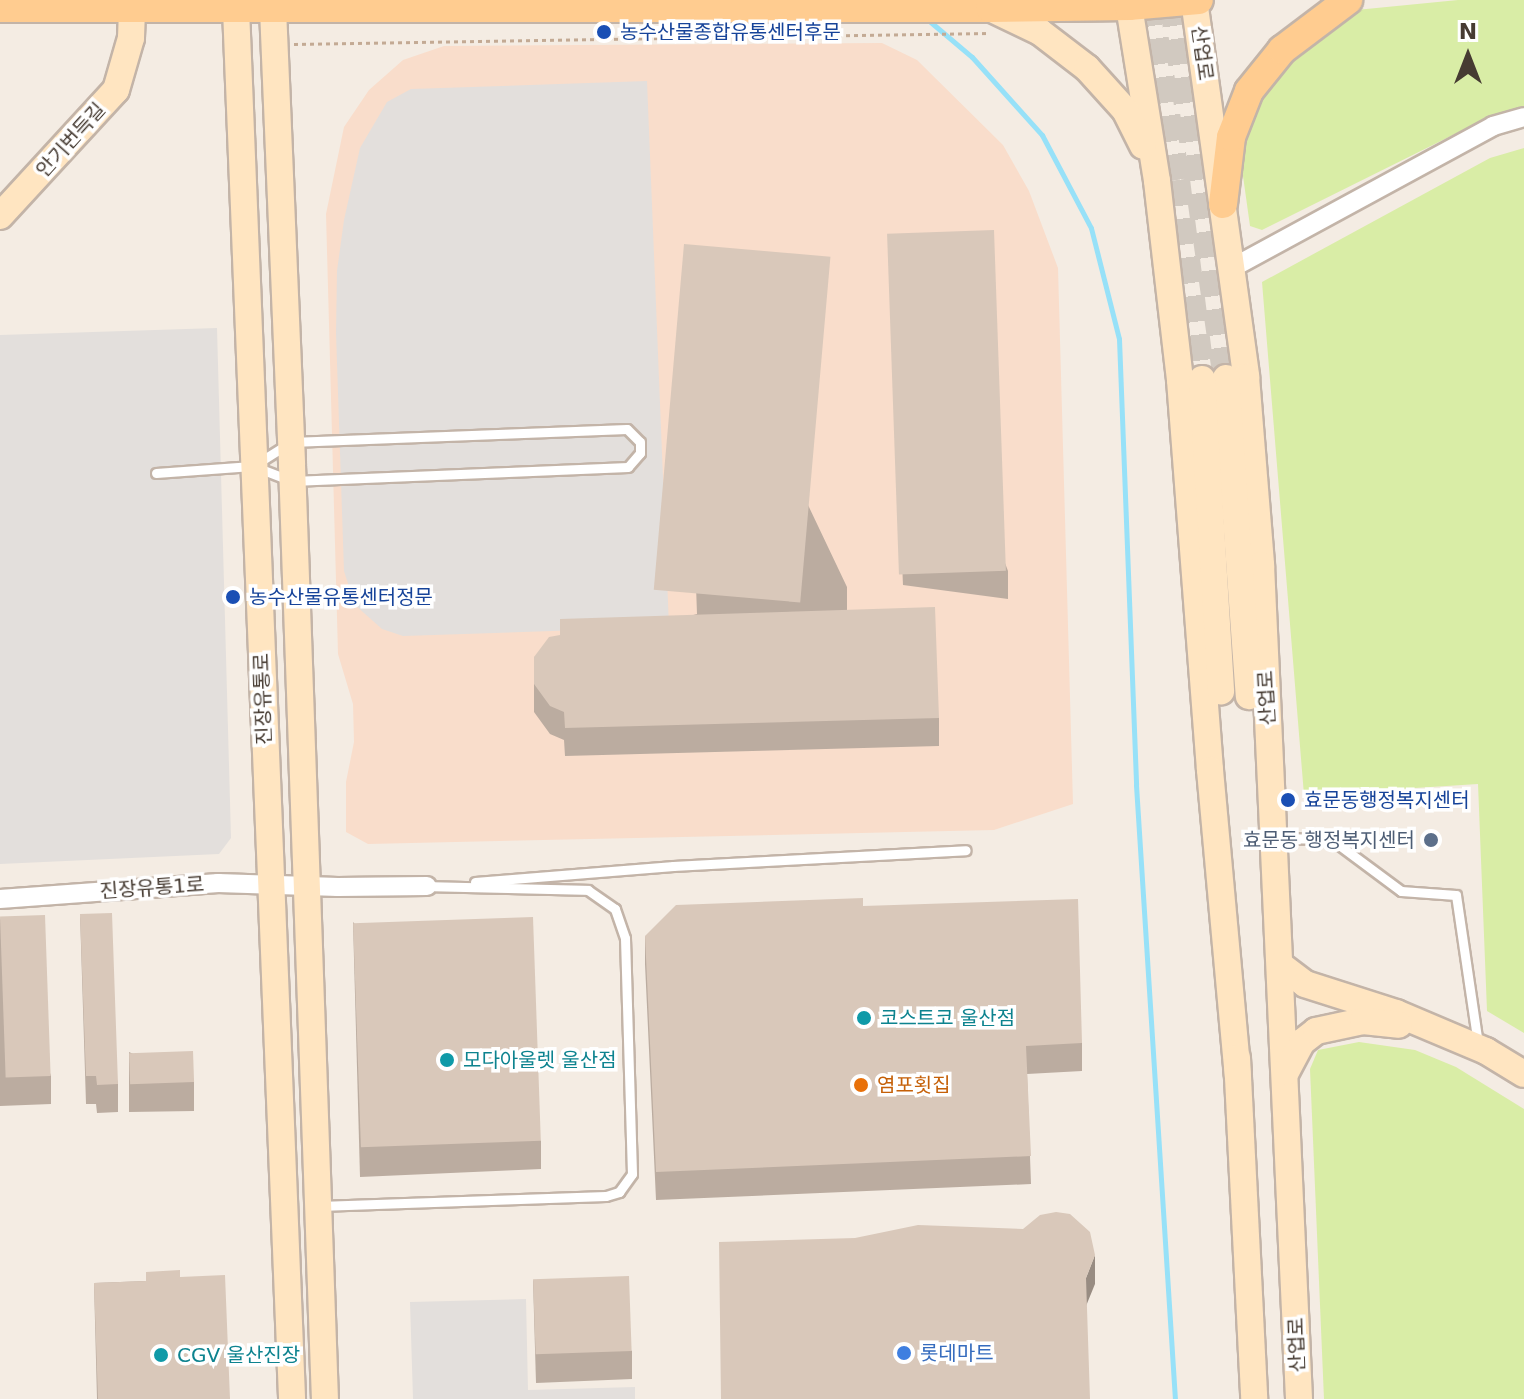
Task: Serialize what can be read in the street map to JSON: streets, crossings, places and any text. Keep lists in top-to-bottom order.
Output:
{
  "streets": {
    "main road": ["산업로", "안기번득길", "진장유통로"],
    "street": ["진장유통1로"]
  },
  "crossings": [
    ["진장유통로", "진장유통1로"]
  ],
  "places": [
    "농수산물종합유통센터후문",
    "농수산물유통센터정문",
    "효문동행정복지센터",
    "효문동 행정복지센터",
    "코스트코 울산점",
    "모다아울렛 울산점",
    "염포횟집",
    "롯데마트",
    "CGV 울산진장"
  ],
  "north": "top"
}
